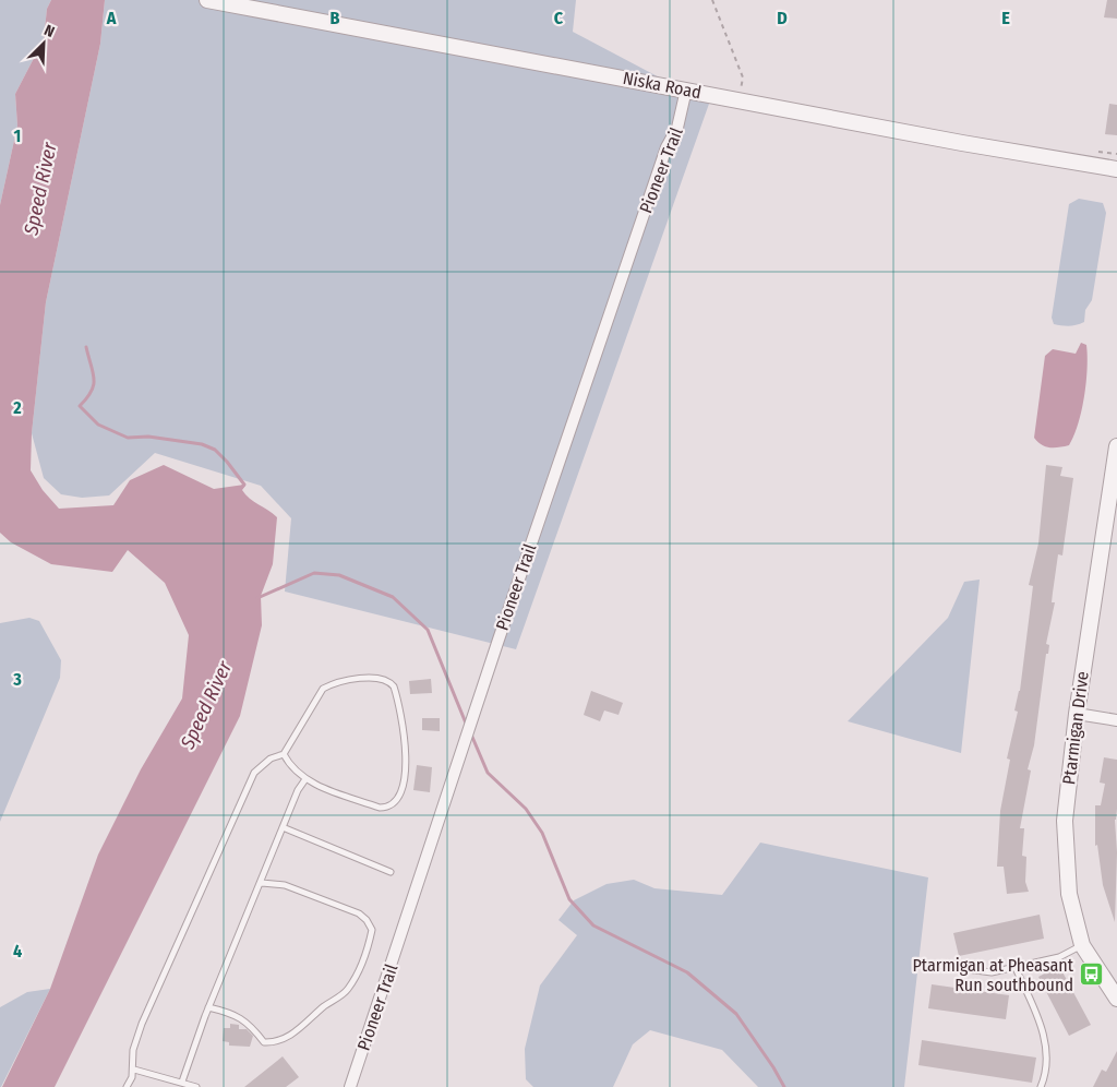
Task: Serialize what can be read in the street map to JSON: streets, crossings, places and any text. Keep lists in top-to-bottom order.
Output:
{
  "streets": {
    "street": ["Niska Road", "Pioneer Trail", "Ptarmigan Drive"]
  },
  "crossings": [
    ["Niska Road", "Pioneer Trail"]
  ],
  "water": ["Speed River"],
  "places": {
    "bus stop": ["Ptarmigan at Pheasant Run southbound"]
  },
  "north": "top right",
  "grid": {
    "columns": [
      "A",
      "B",
      "C",
      "D",
      "E"
    ],
    "rows": [
      "1",
      "2",
      "3",
      "4"
    ]
  }
}
